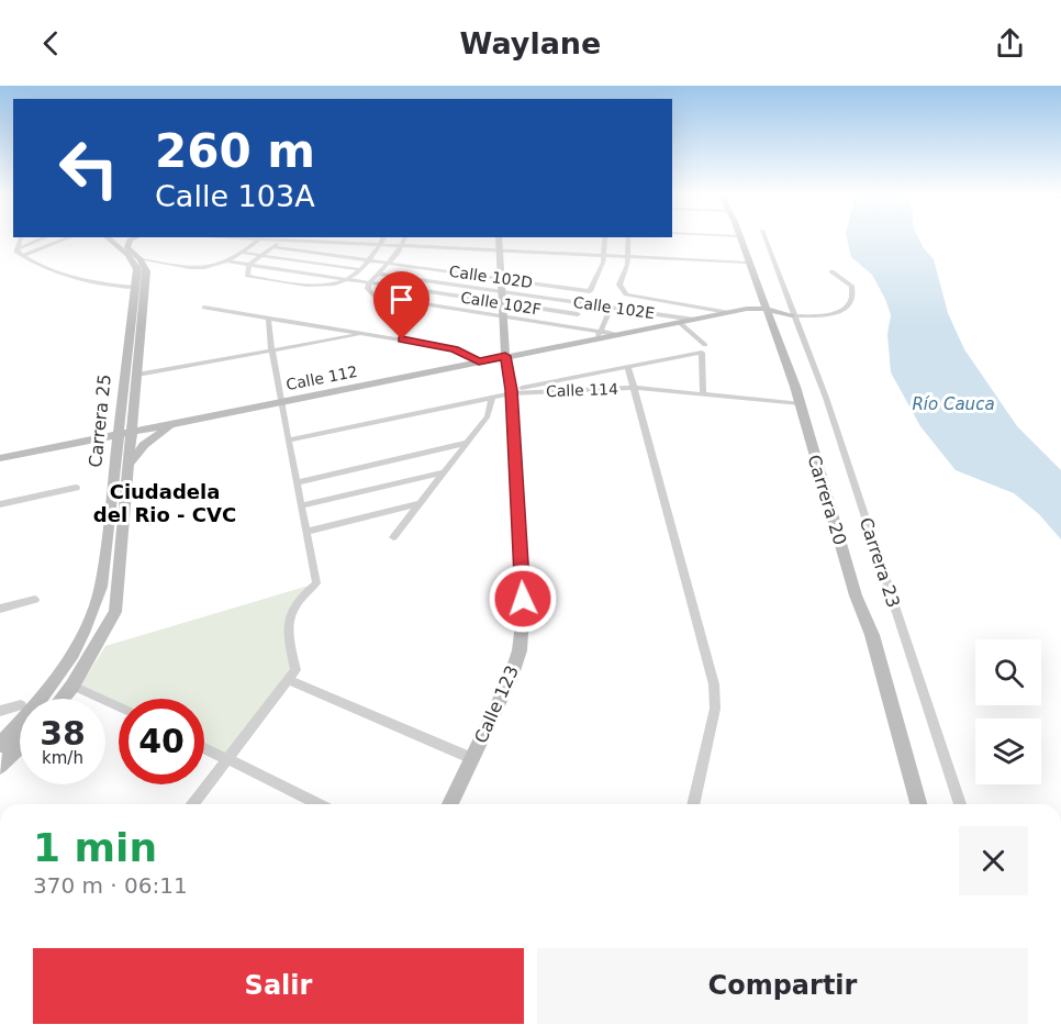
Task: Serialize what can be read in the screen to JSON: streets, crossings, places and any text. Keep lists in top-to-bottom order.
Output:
{
  "streets": {
    "street": [
      "Calle 102D",
      "Calle 102F",
      "Calle 102E",
      "Calle 112",
      "Calle 114",
      "Carrera 25",
      "Carrera 20",
      "Carrera 23",
      "Calle 123"
    ]
  },
  "crossings": [
    ["Calle 102E", "Calle 112"],
    ["Calle 112", "Carrera 25"],
    ["Calle 112", "Carrera 20"],
    ["Calle 112", "Carrera 23"],
    ["Calle 112", "Calle 123"],
    ["Calle 114", "Carrera 20"],
    ["Calle 114", "Calle 123"]
  ],
  "districts": ["Ciudadela del Rio - CVC"],
  "water": ["Río Cauca"],
  "page": {
    "header": "Waylane",
    "turn": ["260 m", "Calle 103A"],
    "speed": "38 km/h",
    "limit": "40",
    "heading": ["1 min", "370 m · 06:11"],
    "buttons": ["Salir", "Compartir"]
  }
}
